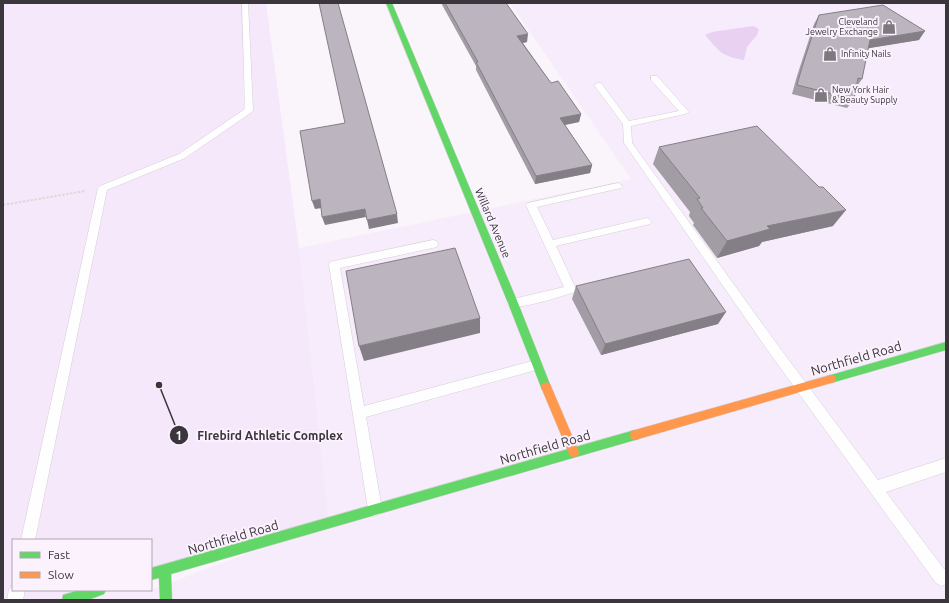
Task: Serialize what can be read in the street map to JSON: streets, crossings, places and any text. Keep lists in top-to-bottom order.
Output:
{
  "streets": {
    "street": ["Willard Avenue", "Northfield Road"]
  },
  "crossings": [
    ["Willard Avenue", "Northfield Road"]
  ],
  "places": {
    "shop": ["Cleveland Jewelry Exchange", "Infinity Nails", "New York Hair & Beauty Supply"],
    "other": ["FIrebird Athletic Complex"]
  },
  "legend": ["Fast", "Slow"]
}
